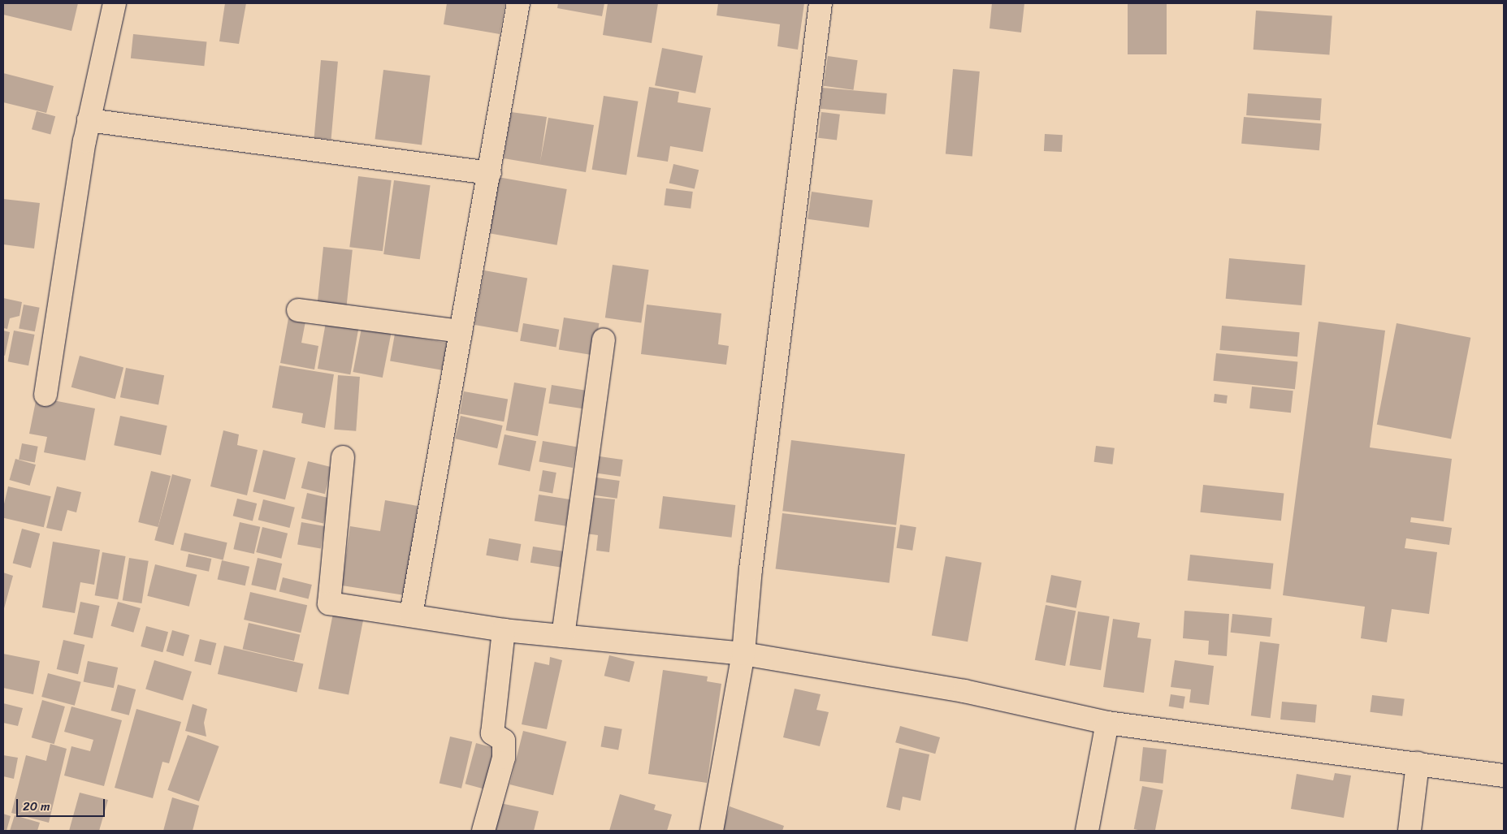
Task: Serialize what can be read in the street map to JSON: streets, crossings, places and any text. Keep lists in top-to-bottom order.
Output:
{
  "scale_bar": "20 m"
}
